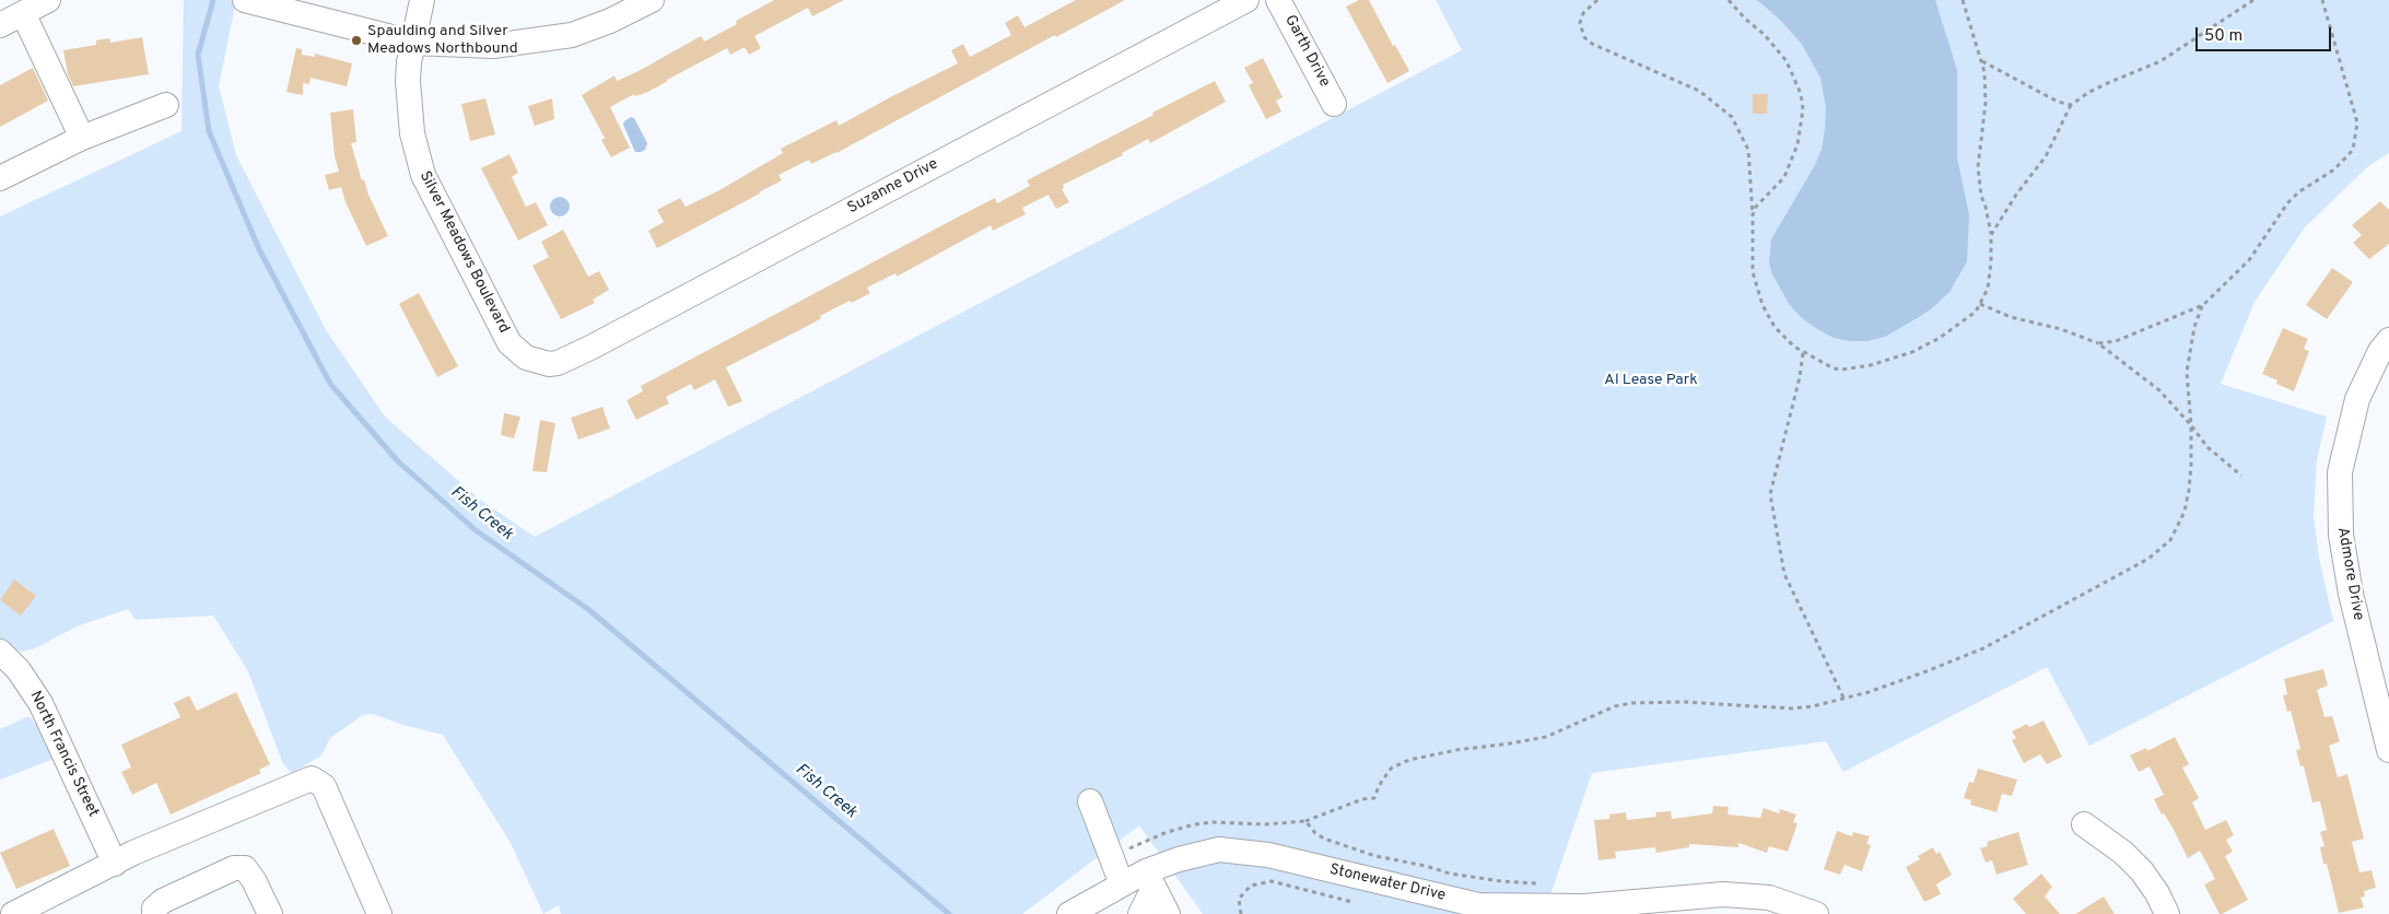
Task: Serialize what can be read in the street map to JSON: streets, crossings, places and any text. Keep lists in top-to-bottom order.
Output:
{
  "streets": {
    "street": [
      "Garth Drive",
      "Suzanne Drive",
      "Silver Meadows Boulevard",
      "Admore Drive",
      "North Francis Street",
      "Stonewater Drive"
    ]
  },
  "crossings": [
    ["Suzanne Drive", "Silver Meadows Boulevard"]
  ],
  "water": ["Fish Creek"],
  "parks": ["Al Lease Park"],
  "places": ["Spaulding and Silver Meadows Northbound"],
  "scale_bar": "50 m"
}
